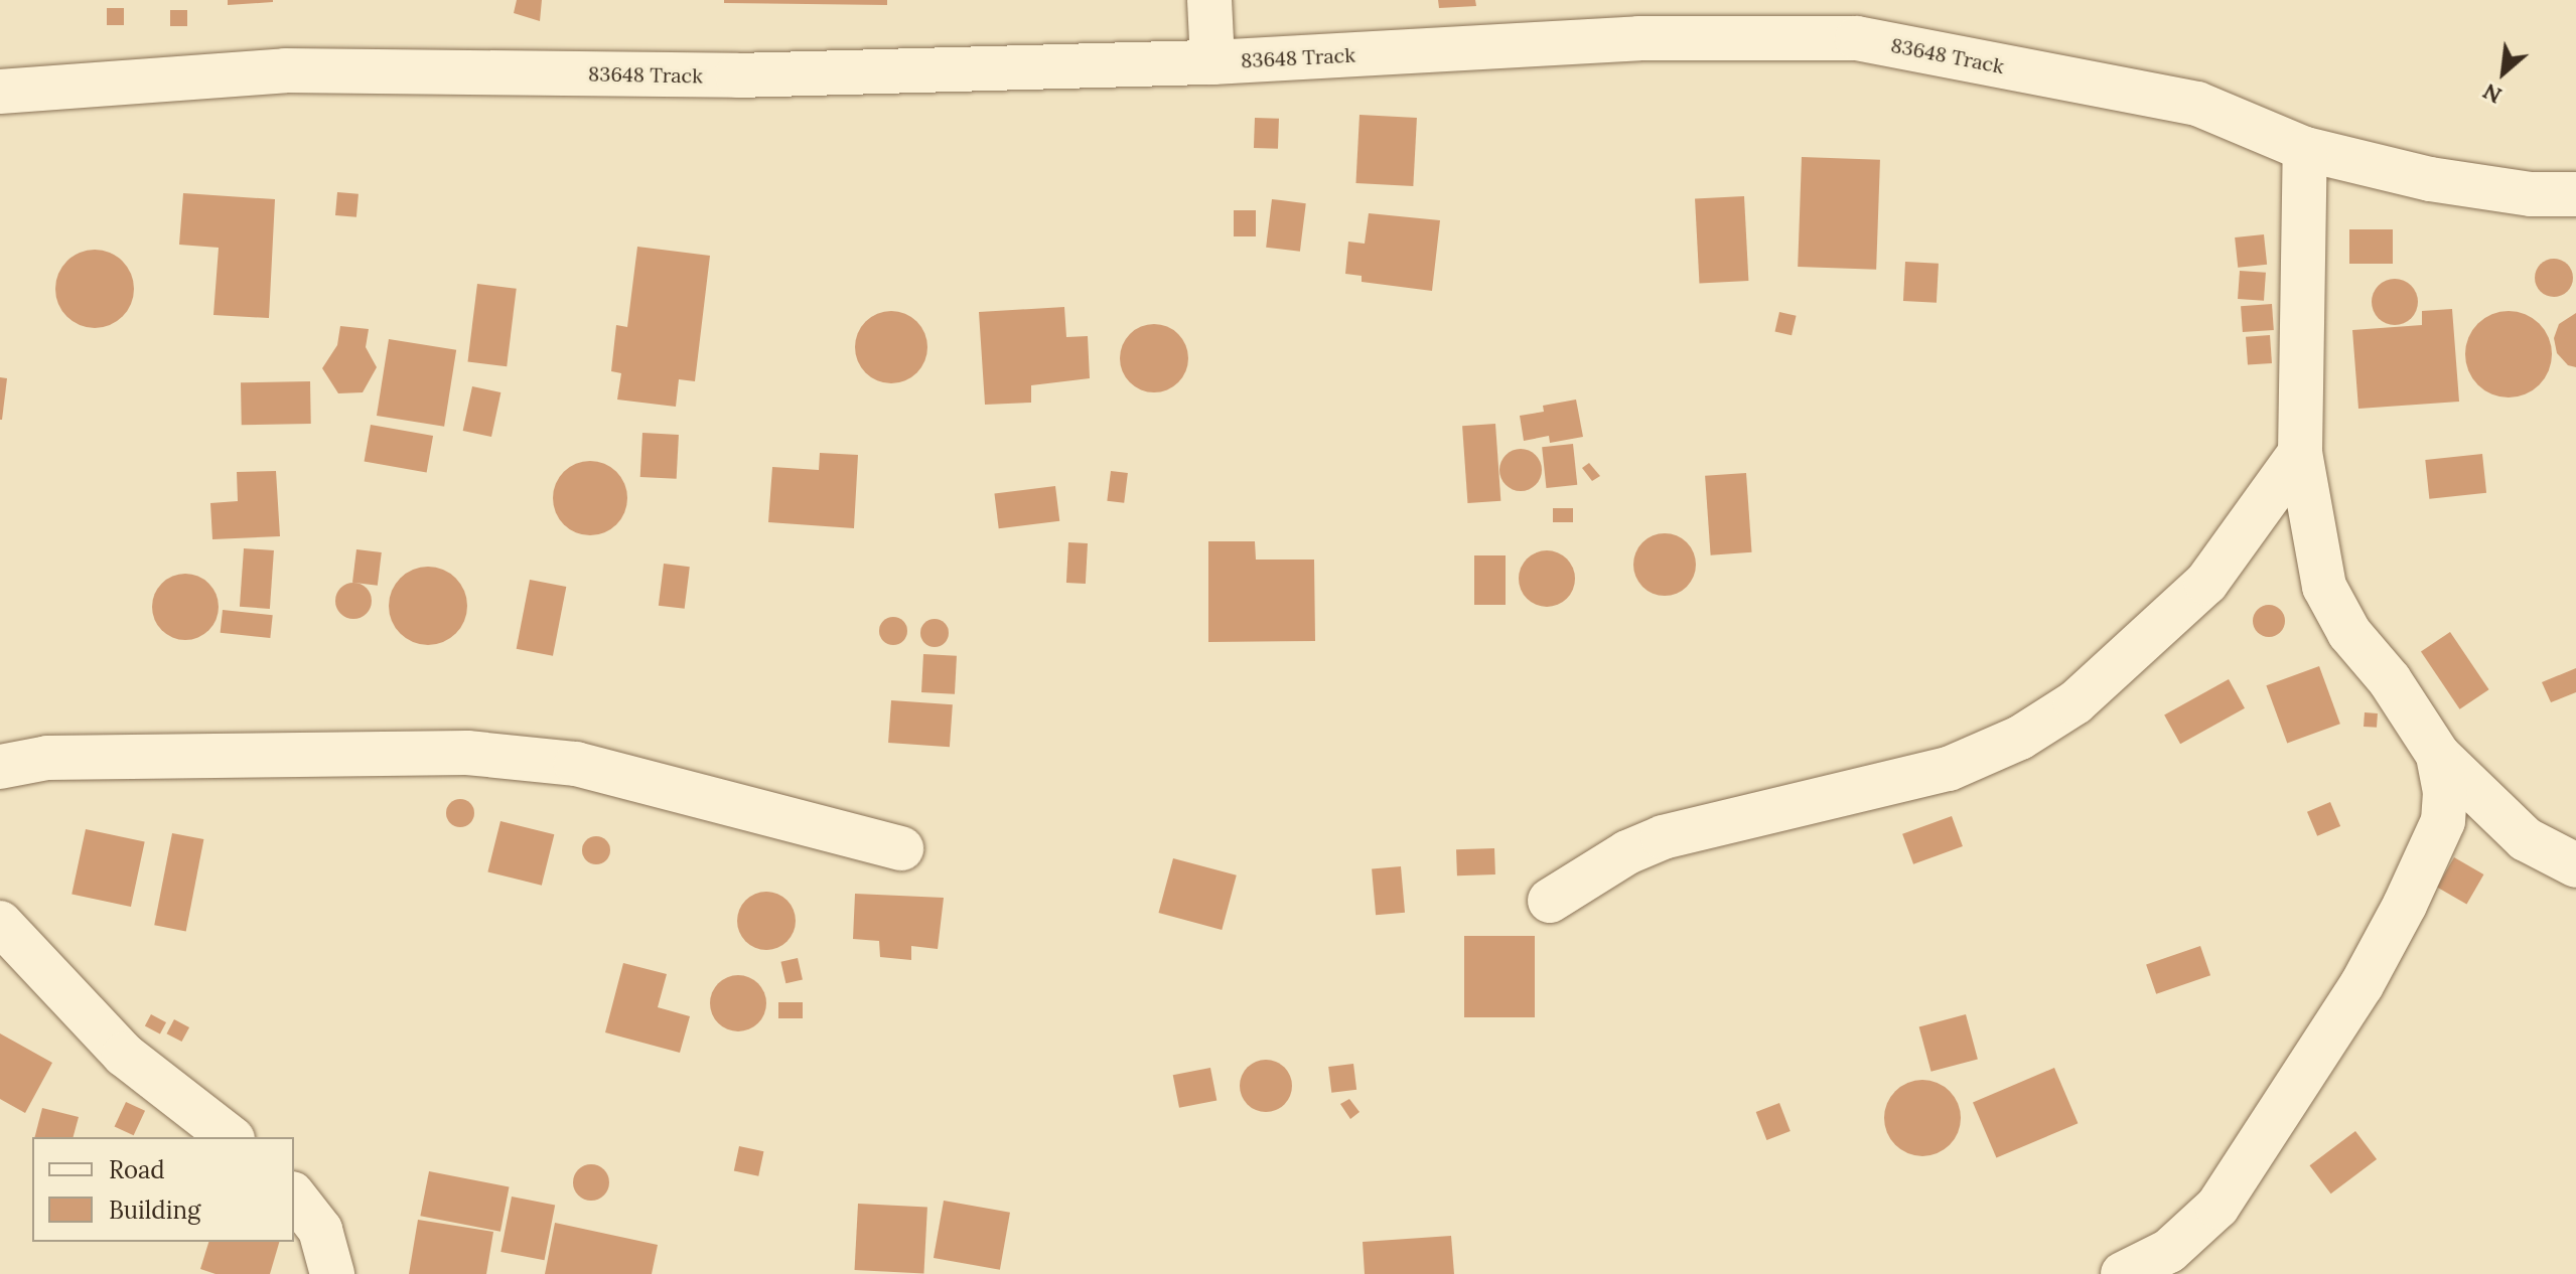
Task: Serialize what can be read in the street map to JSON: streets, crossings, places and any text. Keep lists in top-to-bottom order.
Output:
{
  "streets": {
    "street": ["83648 Track"]
  },
  "legend": ["Road", "Building"],
  "north": "bottom left"
}
